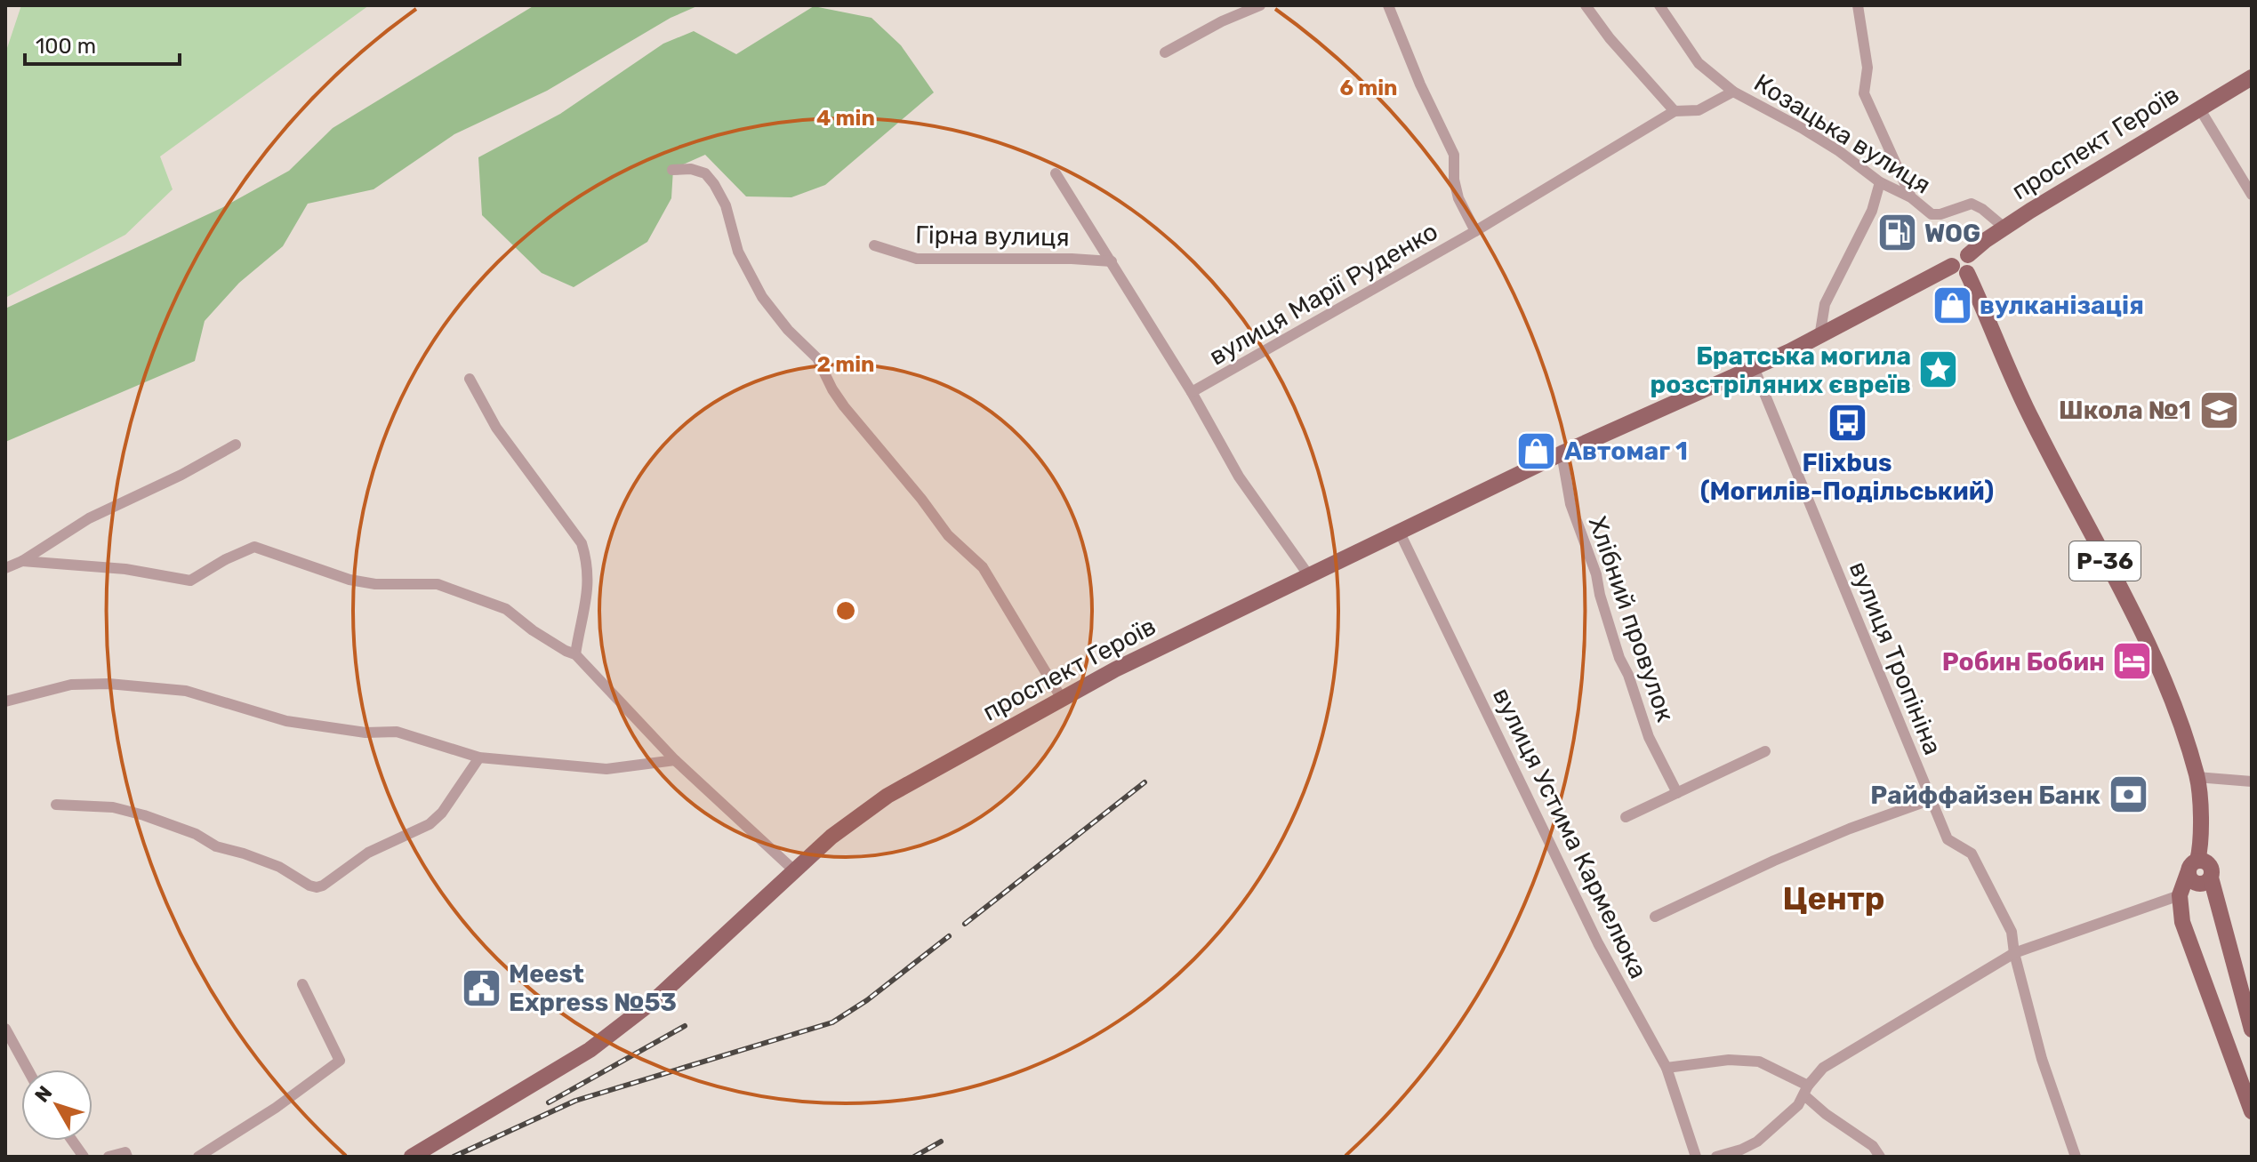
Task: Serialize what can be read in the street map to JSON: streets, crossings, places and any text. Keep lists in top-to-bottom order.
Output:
{
  "streets": {
    "main road": ["проспект Героїв", "Р-36"],
    "street": [
      "Козацька вулиця",
      "Гірна вулиця",
      "вулиця Марії Руденко",
      "Хлібний провулок",
      "вулиця Тропініна",
      "вулиця Устима Кармелюка"
    ]
  },
  "crossings": [
    ["Козацька вулиця", "проспект Героїв"],
    ["Козацька вулиця", "вулиця Марії Руденко"],
    ["проспект Героїв", "Р-36"],
    ["проспект Героїв", "Хлібний провулок"],
    ["проспект Героїв", "вулиця Тропініна"],
    ["проспект Героїв", "вулиця Устима Кармелюка"]
  ],
  "districts": ["Центр"],
  "places": {
    "fuel station": ["WOG"],
    "shop": ["вулканізація", "Автомаг 1"],
    "place": ["Братська могила розстріляних євреїв"],
    "school or university": ["Школа №1"],
    "bus stop": ["Flixbus (Могилів-Подільський)"],
    "hotel": ["Робин Бобин"],
    "bank": ["Райффайзен Банк"],
    "public building": ["Meest Express №53"]
  },
  "scale_bar": "100 m",
  "north": "top left",
  "rings": ["6 min", "4 min", "2 min"]
}
